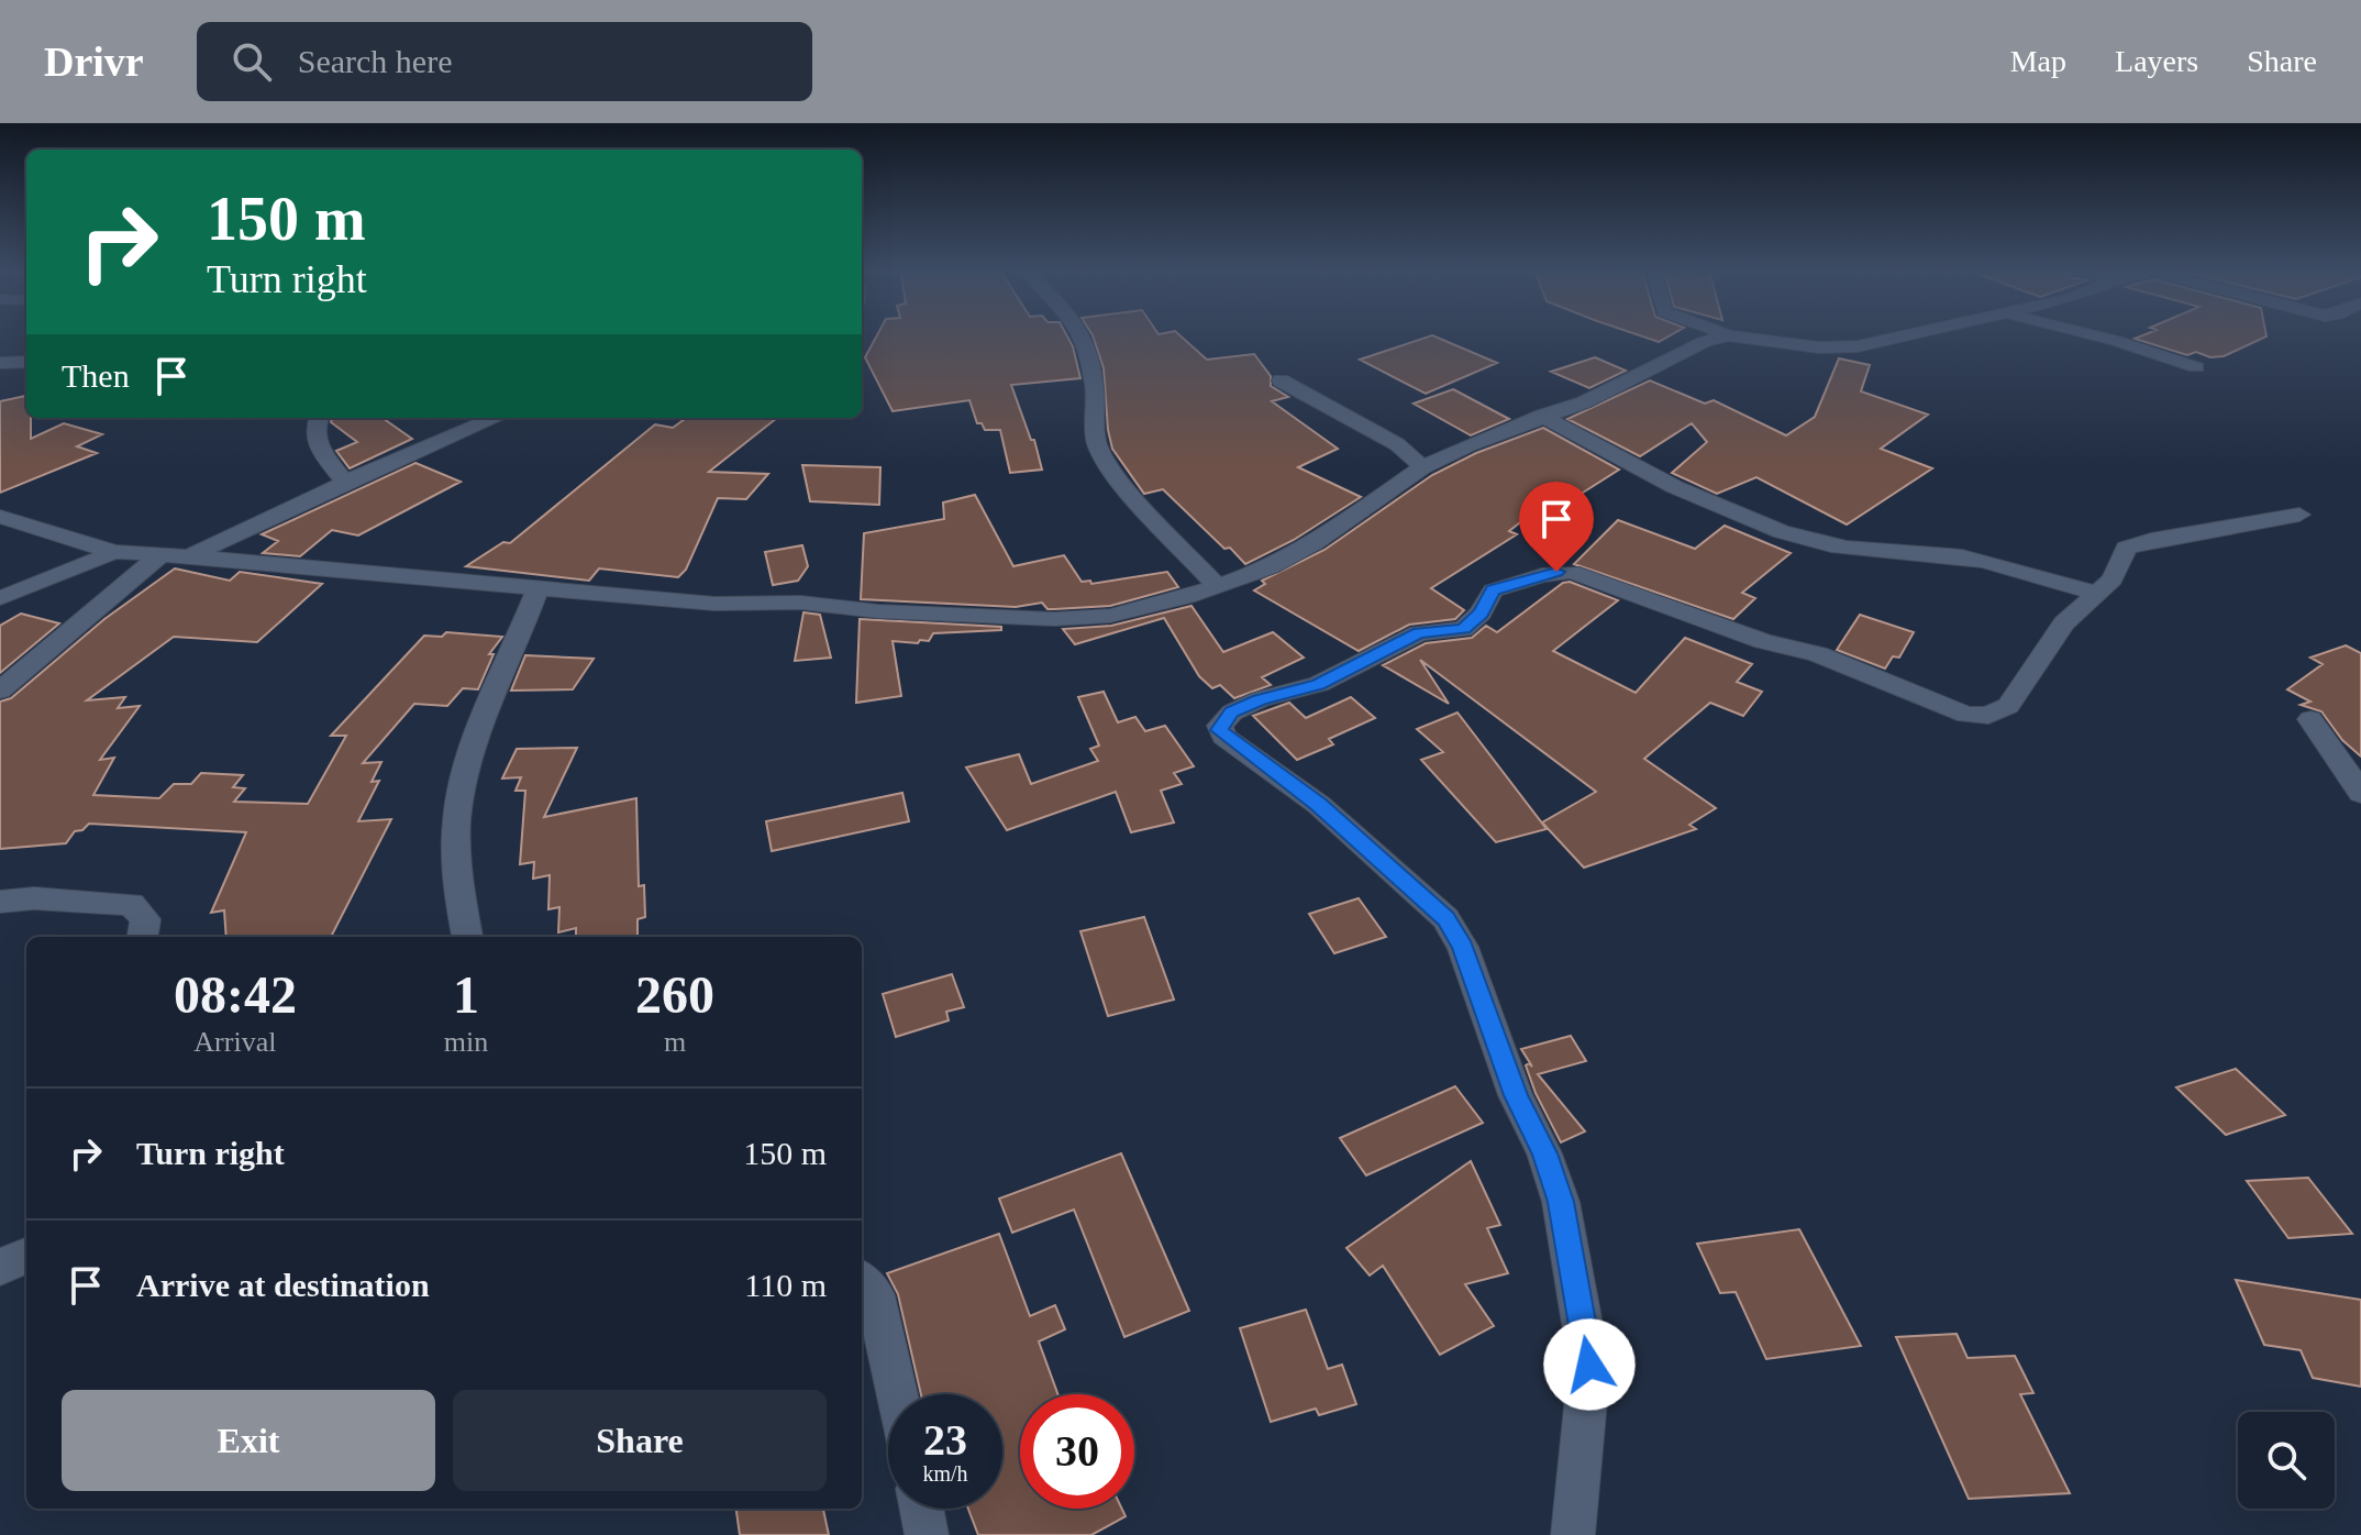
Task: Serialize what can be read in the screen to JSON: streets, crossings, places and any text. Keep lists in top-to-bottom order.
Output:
{
  "page": {
    "header": "Drivr",
    "search": "Search here",
    "nav": ["Map", "Layers", "Share"],
    "turn": ["150 m", "Turn right"],
    "then": "Then",
    "eta": [
      "08:42",
      "Arrival",
      "1",
      "min",
      "260",
      "m"
    ],
    "list": [
      {
        "name": "Turn right",
        "value": "150 m"
      },
      {
        "name": "Arrive at destination",
        "value": "110 m"
      }
    ],
    "buttons": ["Exit", "Share"],
    "speed": "23 km/h",
    "limit": "30"
  }
}
